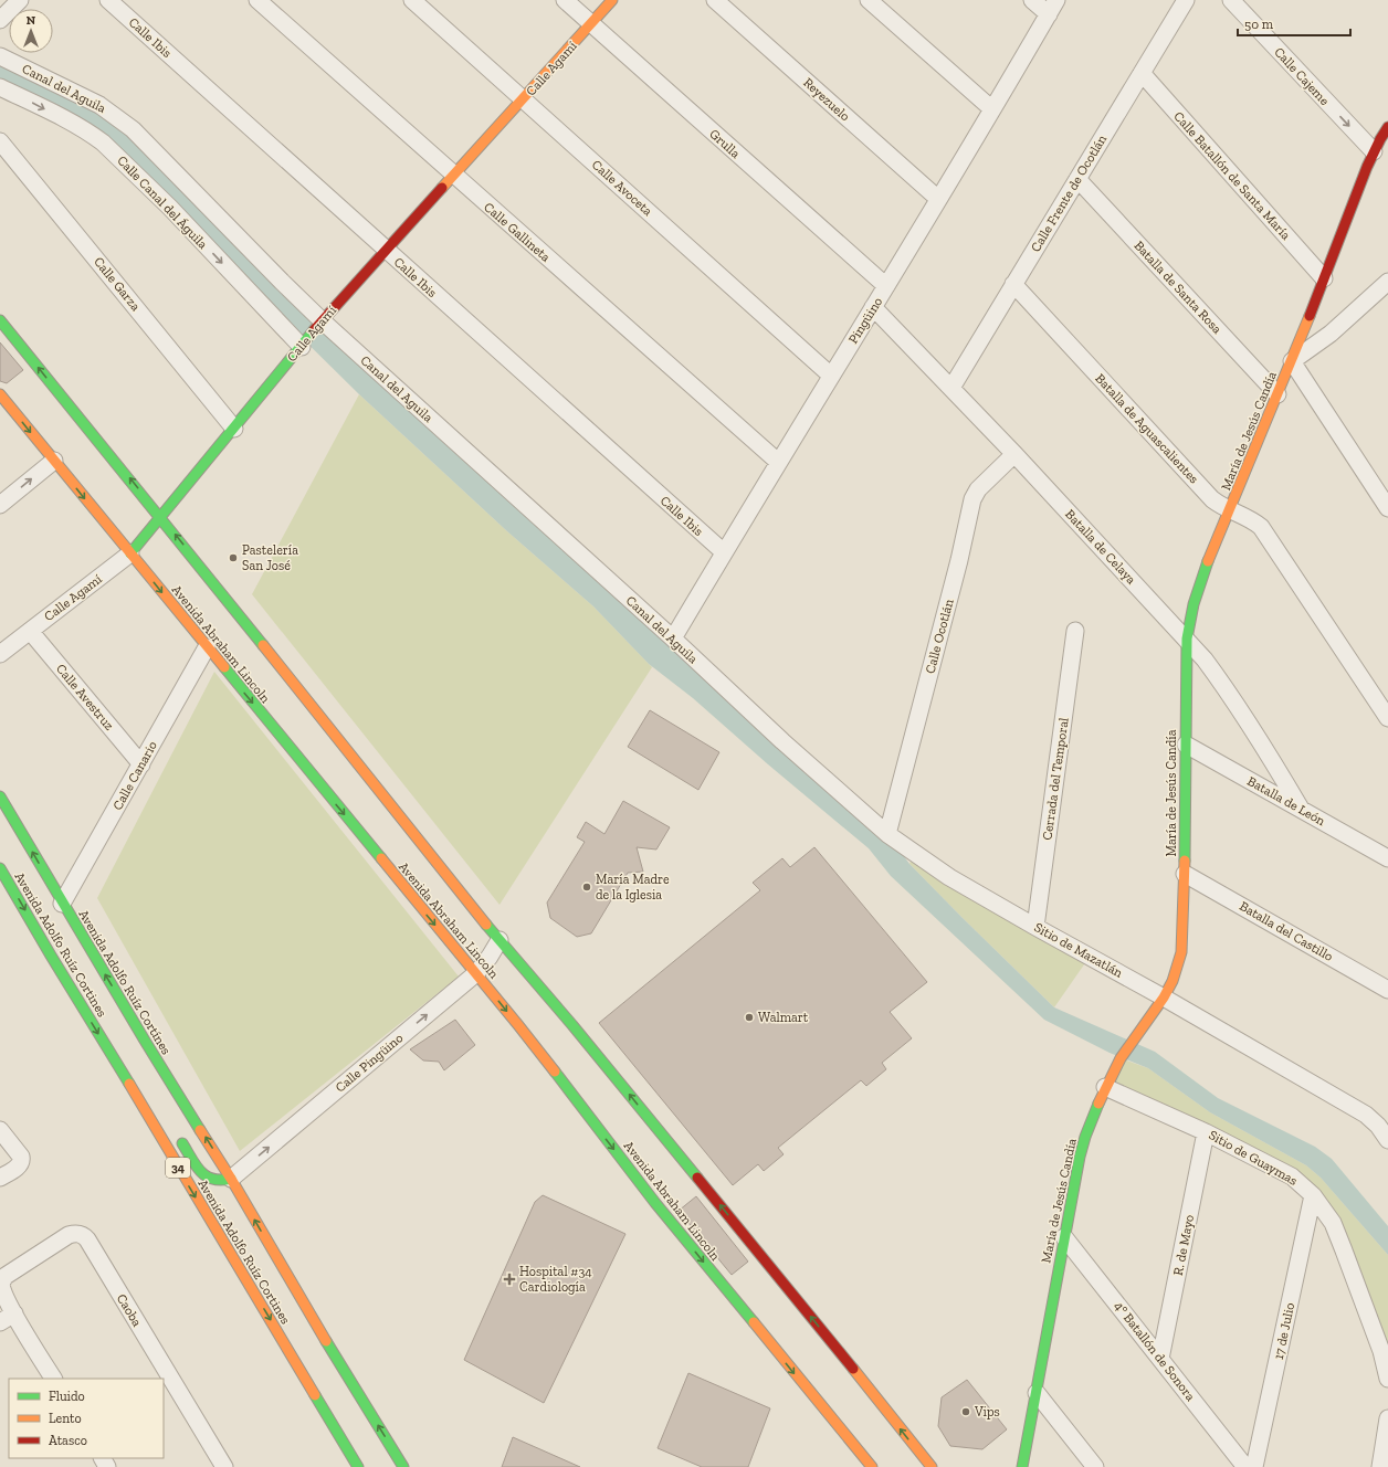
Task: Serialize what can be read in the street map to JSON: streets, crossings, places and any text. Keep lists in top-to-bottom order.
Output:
{
  "streets": {
    "main road": [
      "Calle Agamí",
      "María de Jesús Candía",
      "Avenida Abraham Lincoln",
      "Avenida Adolfo Ruíz Cortines",
      "Avenida Adolfo Ruíz Cortínes",
      "34"
    ],
    "street": [
      "Calle Ibis",
      "Calle Cajeme",
      "Canal del Aguila",
      "Reyezuelo",
      "Grulla",
      "Calle Batallón de Santa María",
      "Calle Avoceta",
      "Calle Frente de Ocotlán",
      "Calle Canal del Águila",
      "Calle Gallineta",
      "Calle Garza",
      "Batalla de Santa Rosa",
      "Pingüino",
      "Batalla de Aguascalientes",
      "Batalla de Celaya",
      "Calle Ocotlán",
      "Calle Avestruz",
      "Calle Canario",
      "Cerrada del Temporal",
      "Batalla de León",
      "Batalla del Castillo",
      "Sitio de Mazatlán",
      "Calle Pingüino",
      "Sitio de Guaymas",
      "R. de Mayo",
      "Caoba",
      "17 de Julio",
      "4° Batallón de Sonora"
    ]
  },
  "crossings": [
    ["Calle Ibis", "Calle Agamí"],
    ["Calle Ibis", "Pingüino"],
    ["Calle Agamí", "Canal del Aguila"],
    ["Calle Agamí", "Grulla"],
    ["Calle Agamí", "Calle Avoceta"],
    ["Calle Agamí", "Calle Canal del Águila"],
    ["Calle Agamí", "Calle Gallineta"],
    ["Calle Agamí", "Calle Garza"],
    ["Calle Agamí", "Avenida Abraham Lincoln"],
    ["Calle Agamí", "Calle Avestruz"],
    ["Calle Cajeme", "María de Jesús Candía"],
    ["Canal del Aguila", "Pingüino"],
    ["Canal del Aguila", "Sitio de Mazatlán"],
    ["Reyezuelo", "Pingüino"],
    ["Grulla", "Pingüino"],
    ["Calle Batallón de Santa María", "Calle Frente de Ocotlán"],
    ["Calle Batallón de Santa María", "María de Jesús Candía"],
    ["Calle Avoceta", "Pingüino"],
    ["Calle Frente de Ocotlán", "Batalla de Santa Rosa"],
    ["Calle Frente de Ocotlán", "Batalla de Aguascalientes"],
    ["Calle Frente de Ocotlán", "Batalla de Celaya"],
    ["Calle Gallineta", "Pingüino"],
    ["Batalla de Santa Rosa", "María de Jesús Candía"],
    ["Pingüino", "Batalla de Celaya"],
    ["Batalla de Aguascalientes", "María de Jesús Candía"],
    ["María de Jesús Candía", "Batalla de Celaya"],
    ["María de Jesús Candía", "Batalla de León"],
    ["María de Jesús Candía", "Batalla del Castillo"],
    ["María de Jesús Candía", "Sitio de Mazatlán"],
    ["María de Jesús Candía", "Sitio de Guaymas"],
    ["María de Jesús Candía", "4° Batallón de Sonora"],
    ["Batalla de Celaya", "Calle Ocotlán"],
    ["Batalla de Celaya", "Batalla de León"],
    ["Calle Ocotlán", "Sitio de Mazatlán"],
    ["Avenida Abraham Lincoln", "Calle Canario"],
    ["Avenida Abraham Lincoln", "Calle Pingüino"],
    ["Calle Avestruz", "Calle Canario"],
    ["Calle Canario", "Avenida Adolfo Ruíz Cortínes"],
    ["Cerrada del Temporal", "Sitio de Mazatlán"],
    ["Avenida Adolfo Ruíz Cortines", "Avenida Adolfo Ruíz Cortínes"],
    ["Avenida Adolfo Ruíz Cortines", "Calle Pingüino"],
    ["Avenida Adolfo Ruíz Cortínes", "Calle Pingüino"],
    ["Sitio de Guaymas", "R. de Mayo"],
    ["Sitio de Guaymas", "17 de Julio"],
    ["R. de Mayo", "4° Batallón de Sonora"]
  ],
  "one_way": [
    "Calle Cajeme",
    "Calle Canal del Águila",
    "Avenida Adolfo Ruíz Cortínes",
    "Calle Pingüino"
  ],
  "places": {
    "other": [
      "Pastelería San José",
      "María Madre de la Iglesia",
      "Walmart",
      "Vips"
    ],
    "health": ["Hospital #34 Cardiología"]
  },
  "legend": ["Fluido", "Lento", "Atasco"],
  "scale_bar": "50 m",
  "north": "top"
}
